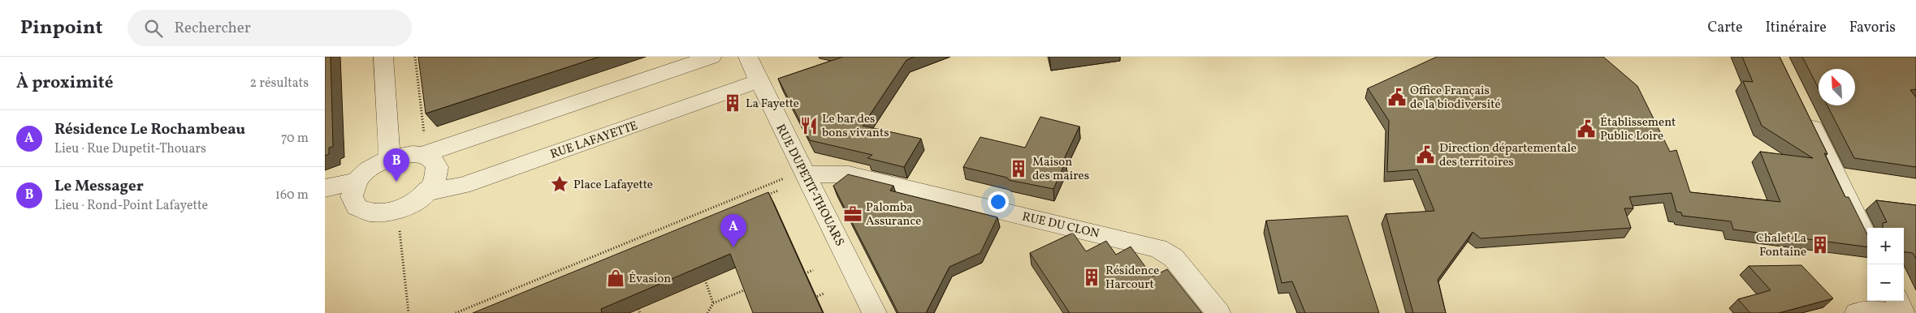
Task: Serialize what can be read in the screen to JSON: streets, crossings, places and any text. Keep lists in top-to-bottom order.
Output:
{
  "streets": {
    "street": ["RUE LAFAYETTE", "RUE DUPETIT-THOUARS", "RUE DU CLON"]
  },
  "crossings": [
    ["RUE LAFAYETTE", "RUE DUPETIT-THOUARS"],
    ["RUE DUPETIT-THOUARS", "RUE DU CLON"]
  ],
  "places": {
    "public building": ["Office Français de la biodiversité", "Établissement Public Loire", "Direction départementale des territoires"],
    "building": [
      "La Fayette",
      "Maison des maires",
      "Chalet La Fontaine",
      "Résidence Harcourt"
    ],
    "restaurant": ["Le bar des bons vivants"],
    "place": ["Place Lafayette"],
    "office": ["Palomba Assurance"],
    "shop": ["Évasion"]
  },
  "north": "top left",
  "page": {
    "header": "Pinpoint",
    "search": "Rechercher",
    "nav": ["Carte", "Itinéraire", "Favoris"],
    "heading": ["À proximité", "2 résultats"],
    "list": [
      {
        "mark": "A",
        "name": "Résidence Le Rochambeau",
        "note": "Lieu · Rue Dupetit-Thouars",
        "value": "70 m"
      },
      {
        "mark": "B",
        "name": "Le Messager",
        "note": "Lieu · Rond-Point Lafayette",
        "value": "160 m"
      }
    ],
    "pins": ["B", "A"],
    "map_buttons": ["+", "−"]
  }
}
